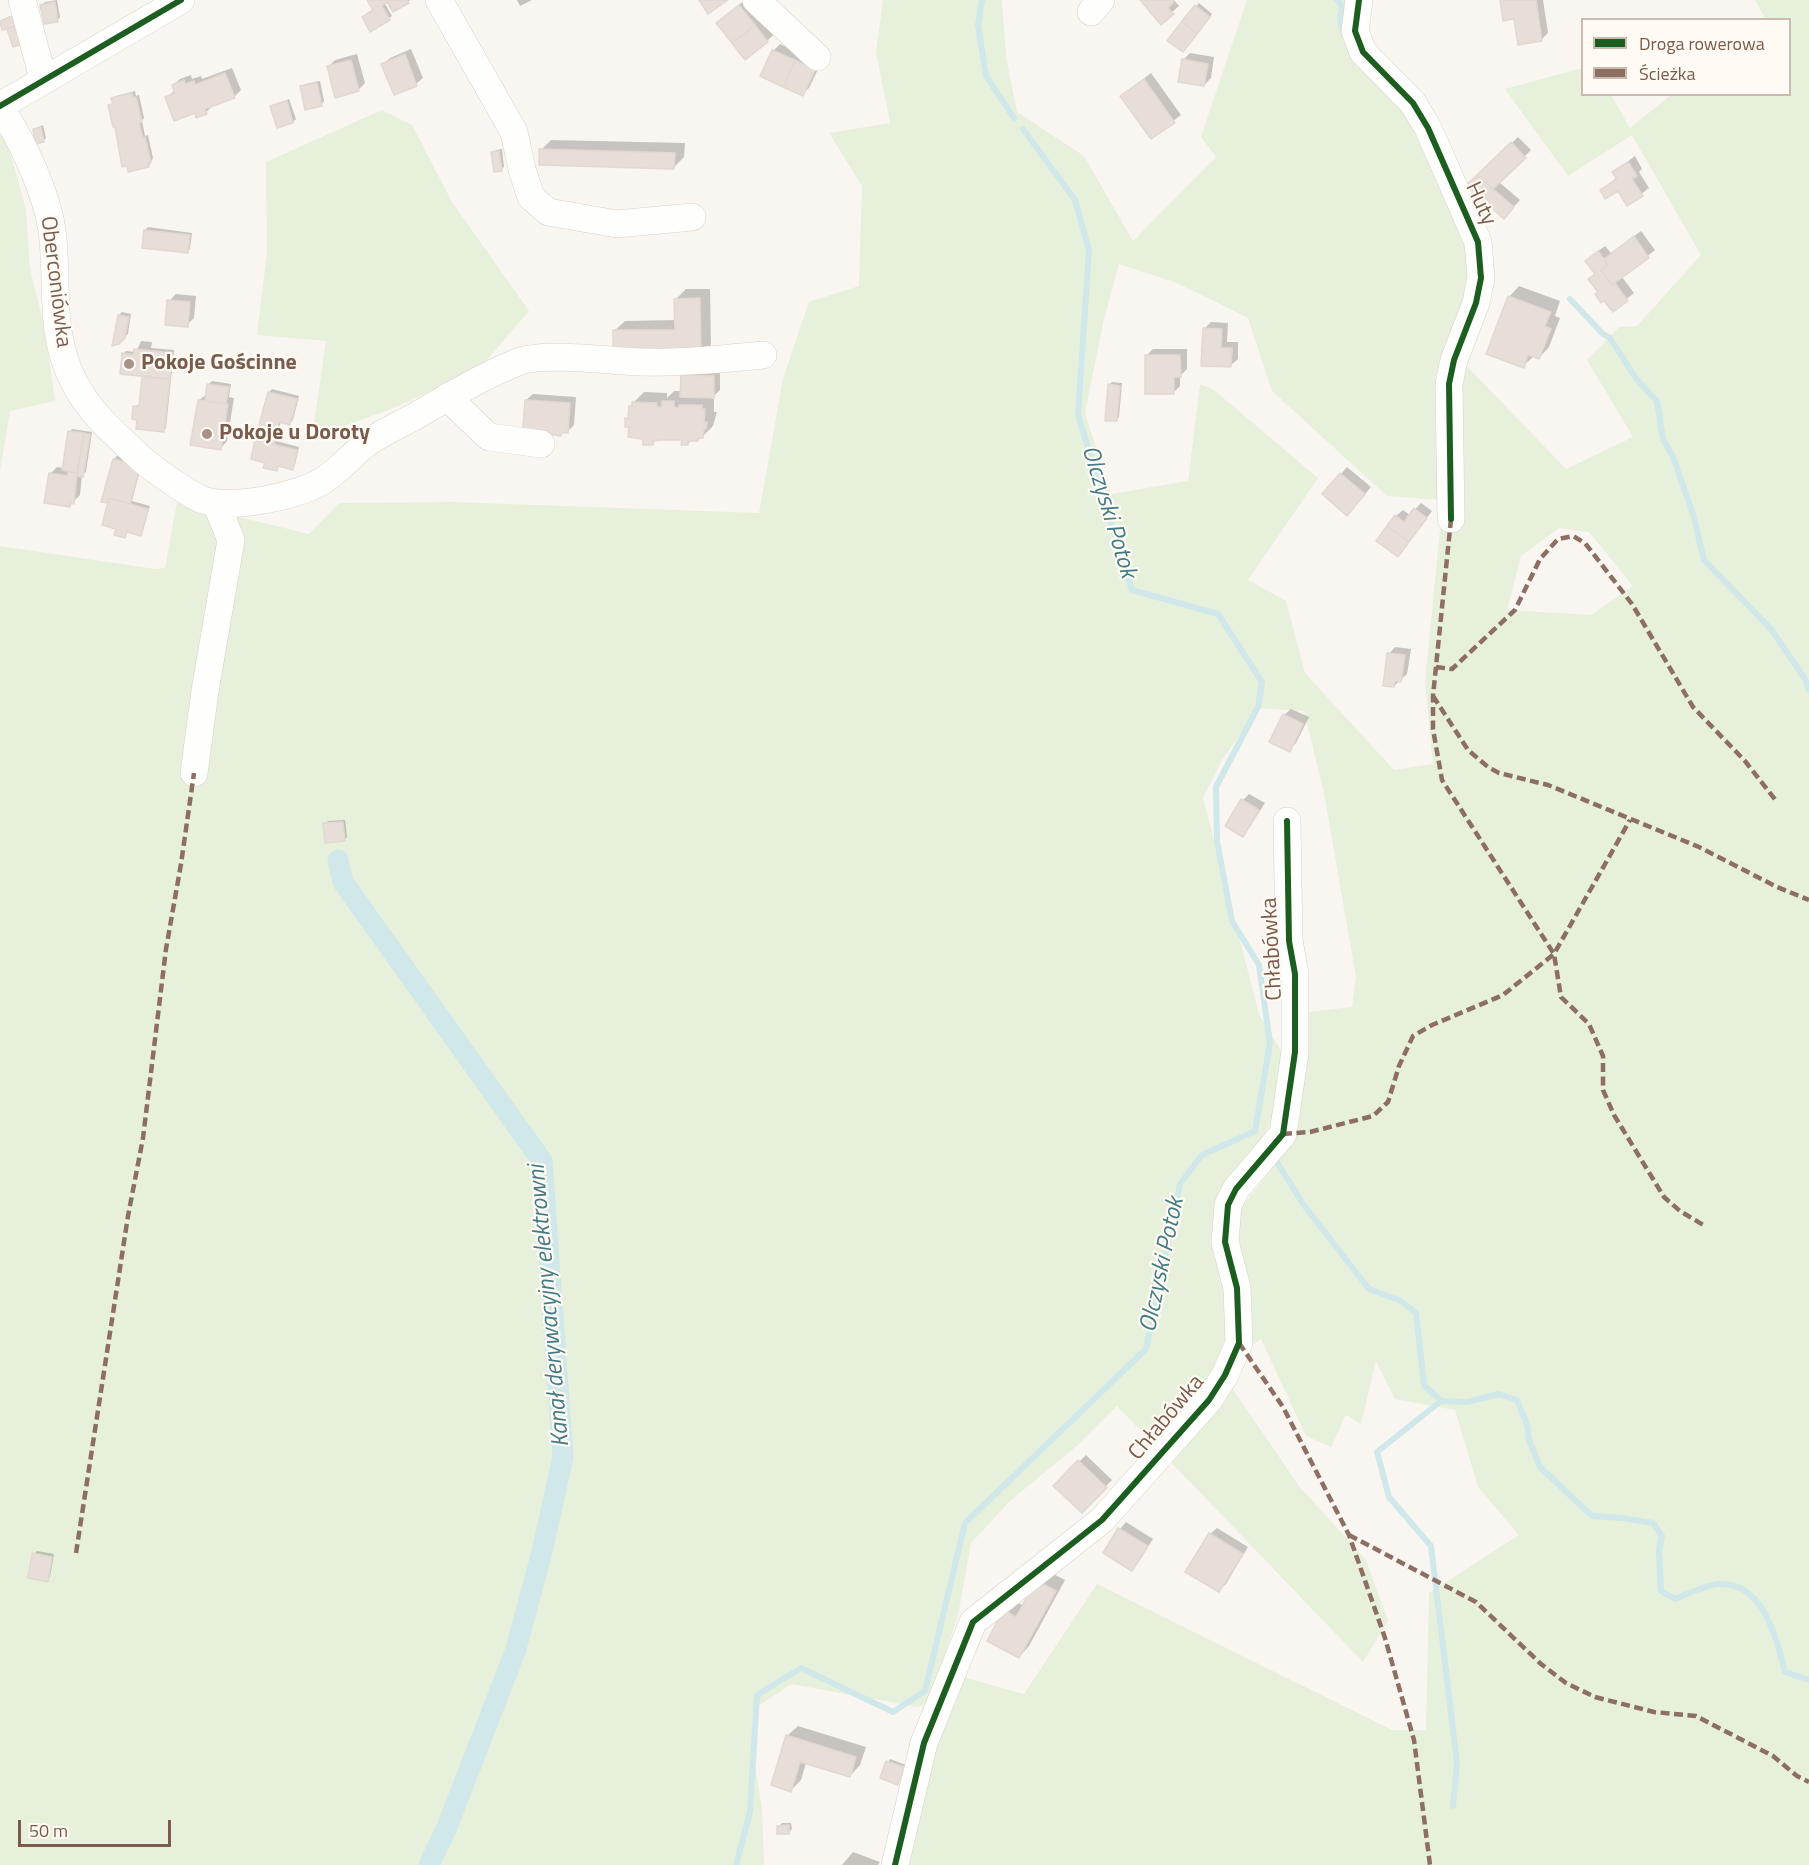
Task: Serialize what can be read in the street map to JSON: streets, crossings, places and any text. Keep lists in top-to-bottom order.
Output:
{
  "streets": {
    "street": ["Huty", "Oberconiówka", "Chłabówka"]
  },
  "water": ["Olczyski Potok", "Kanał derywacyjny elektrowni"],
  "places": ["Pokoje Gościnne", "Pokoje u Doroty"],
  "legend": ["Droga rowerowa", "Ścieżka"],
  "scale_bar": "50 m"
}
